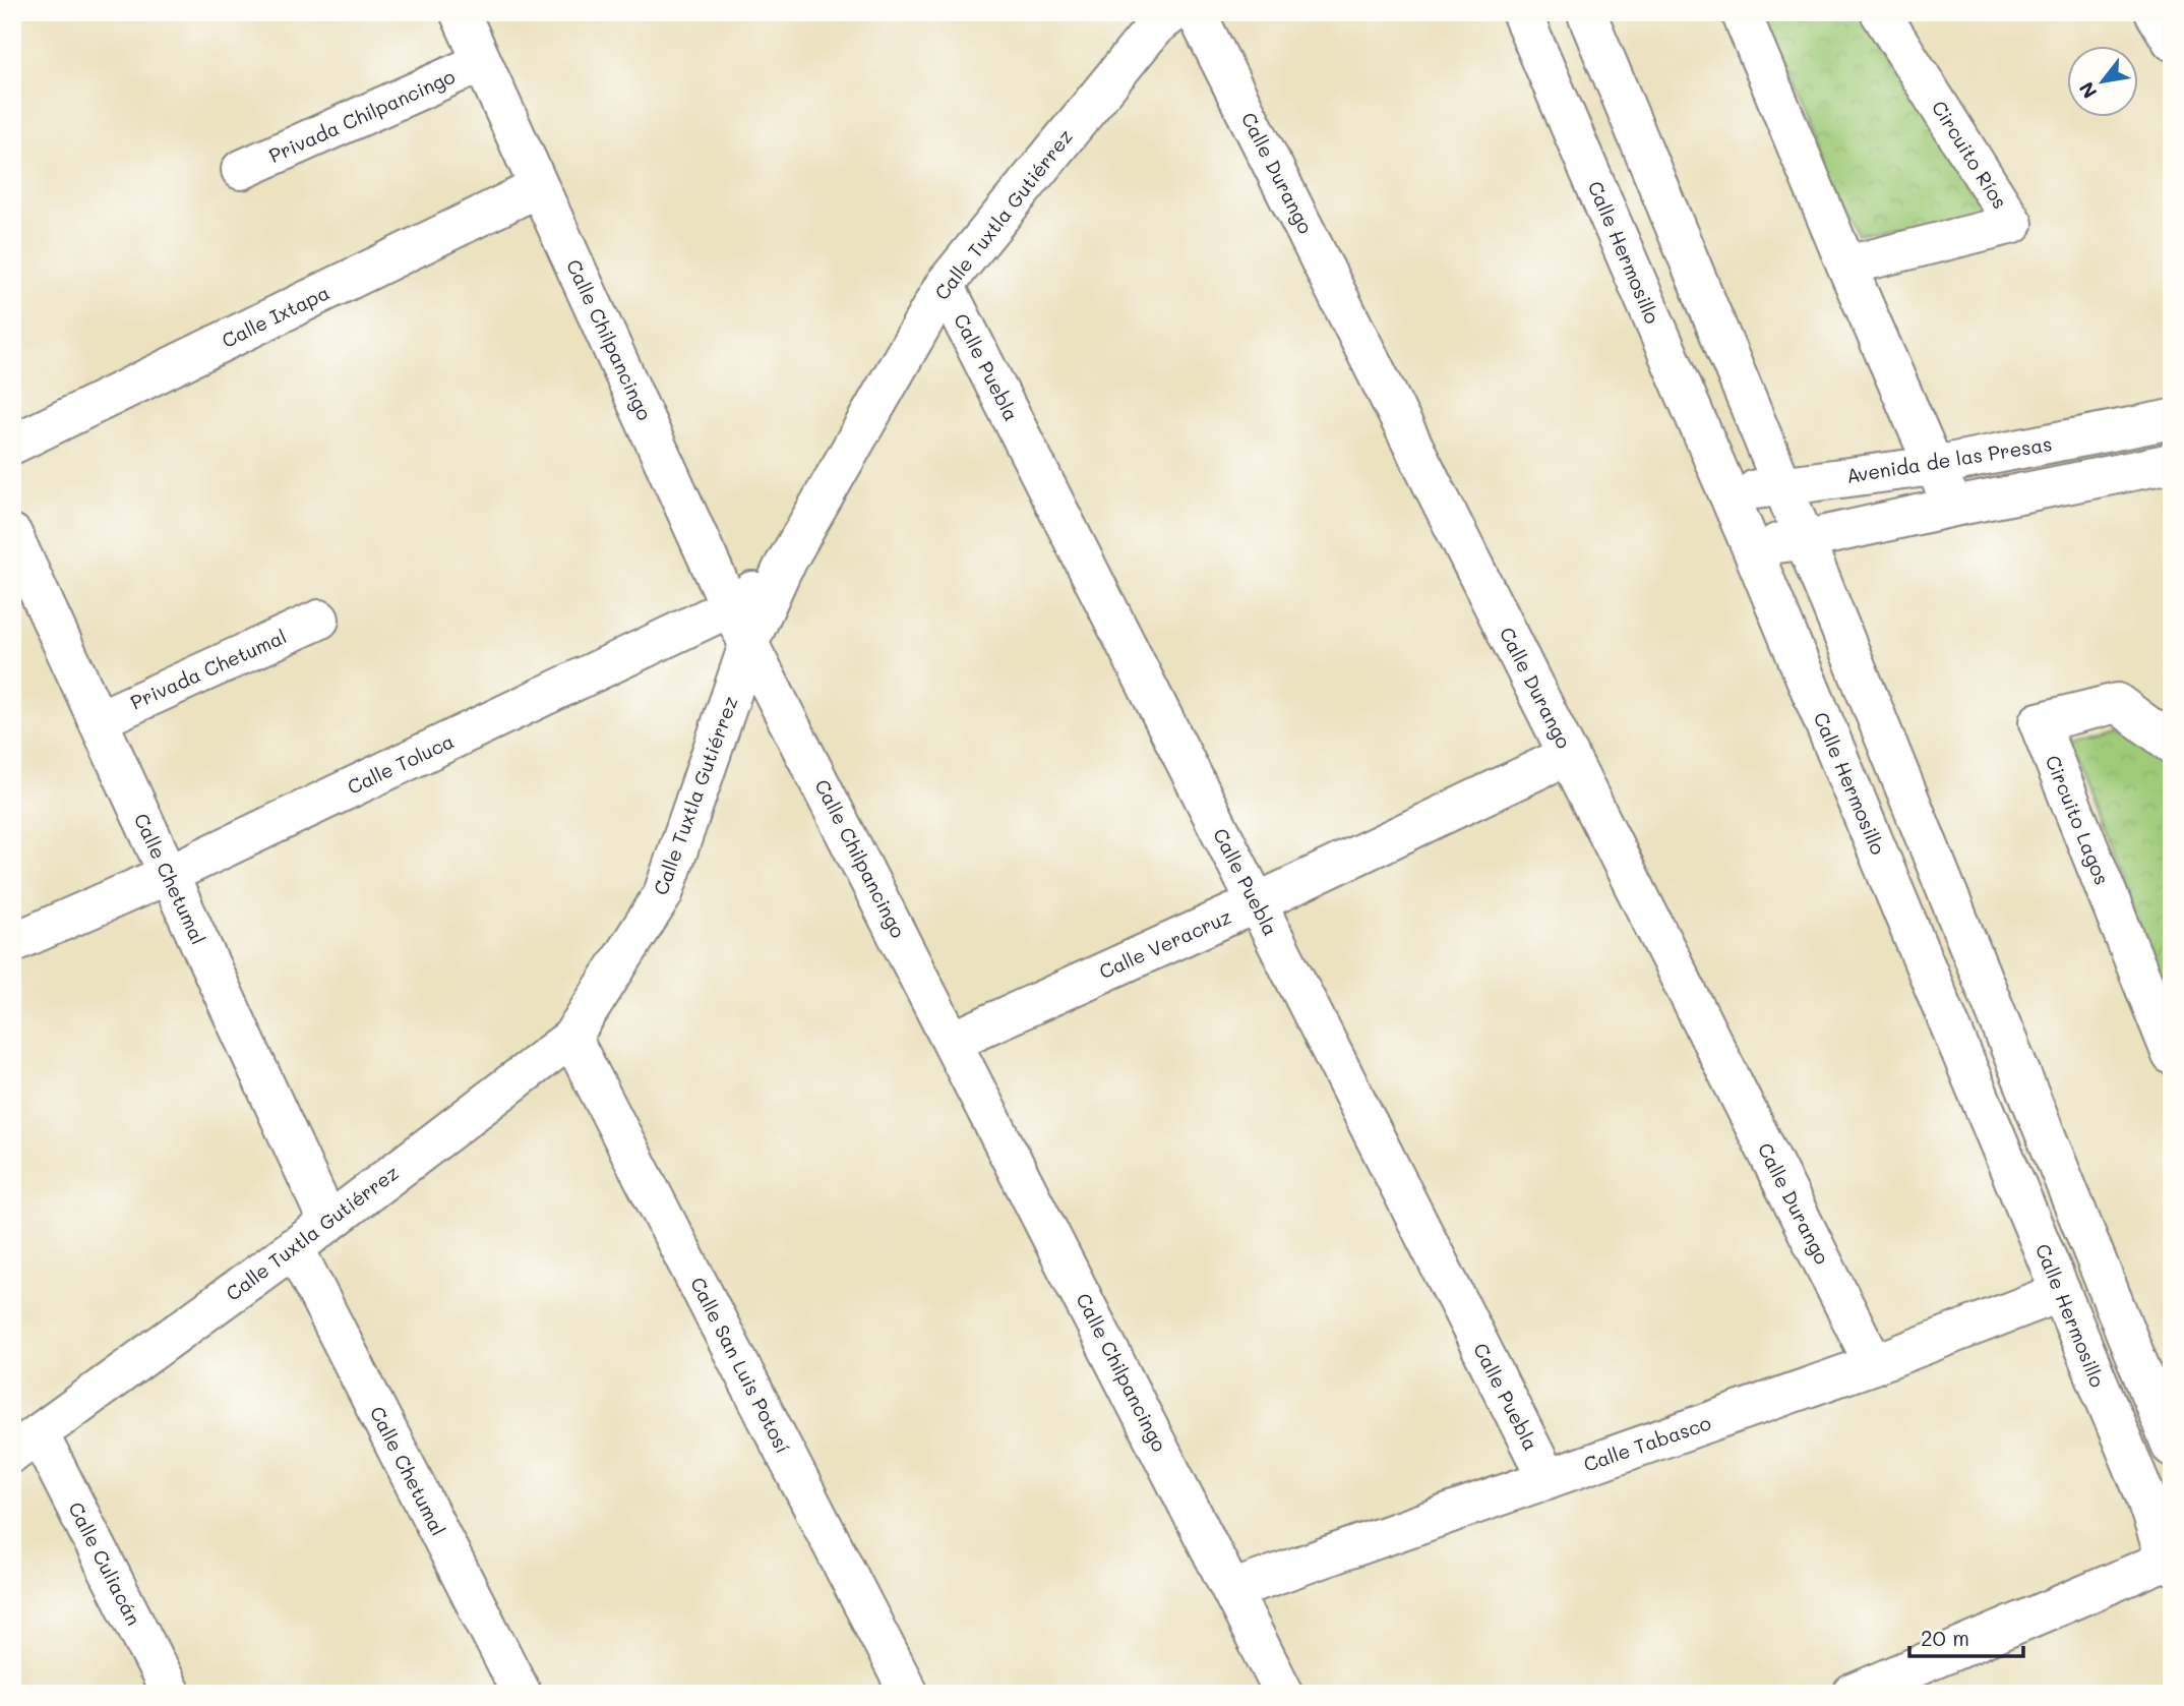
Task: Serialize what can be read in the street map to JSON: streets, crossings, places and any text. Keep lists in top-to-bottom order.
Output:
{
  "streets": {
    "street": [
      "Privada Chilpancingo",
      "Circuito Ríos",
      "Calle Durango",
      "Calle Tuxtla Gutiérrez",
      "Calle Hermosillo",
      "Calle Ixtapa",
      "Calle Chilpancingo",
      "Calle Puebla",
      "Avenida de las Presas",
      "Privada Chetumal",
      "Calle Toluca",
      "Circuito Lagos",
      "Calle Chetumal",
      "Calle Veracruz",
      "Calle San Luis Potosí",
      "Calle Tabasco",
      "Calle Culiacán"
    ]
  },
  "crossings": [
    ["Privada Chilpancingo", "Calle Chilpancingo"],
    ["Calle Durango", "Calle Veracruz"],
    ["Calle Durango", "Calle Tabasco"],
    ["Calle Tuxtla Gutiérrez", "Calle Chilpancingo"],
    ["Calle Tuxtla Gutiérrez", "Calle Puebla"],
    ["Calle Tuxtla Gutiérrez", "Calle Toluca"],
    ["Calle Tuxtla Gutiérrez", "Calle Chetumal"],
    ["Calle Tuxtla Gutiérrez", "Calle San Luis Potosí"],
    ["Calle Tuxtla Gutiérrez", "Calle Culiacán"],
    ["Calle Hermosillo", "Avenida de las Presas"],
    ["Calle Hermosillo", "Calle Tabasco"],
    ["Calle Ixtapa", "Calle Chilpancingo"],
    ["Calle Chilpancingo", "Calle Toluca"],
    ["Calle Chilpancingo", "Calle Veracruz"],
    ["Calle Chilpancingo", "Calle Tabasco"],
    ["Calle Puebla", "Calle Veracruz"],
    ["Calle Puebla", "Calle Tabasco"],
    ["Privada Chetumal", "Calle Chetumal"],
    ["Calle Toluca", "Calle Chetumal"]
  ],
  "scale_bar": "20 m",
  "north": "bottom left"
}
